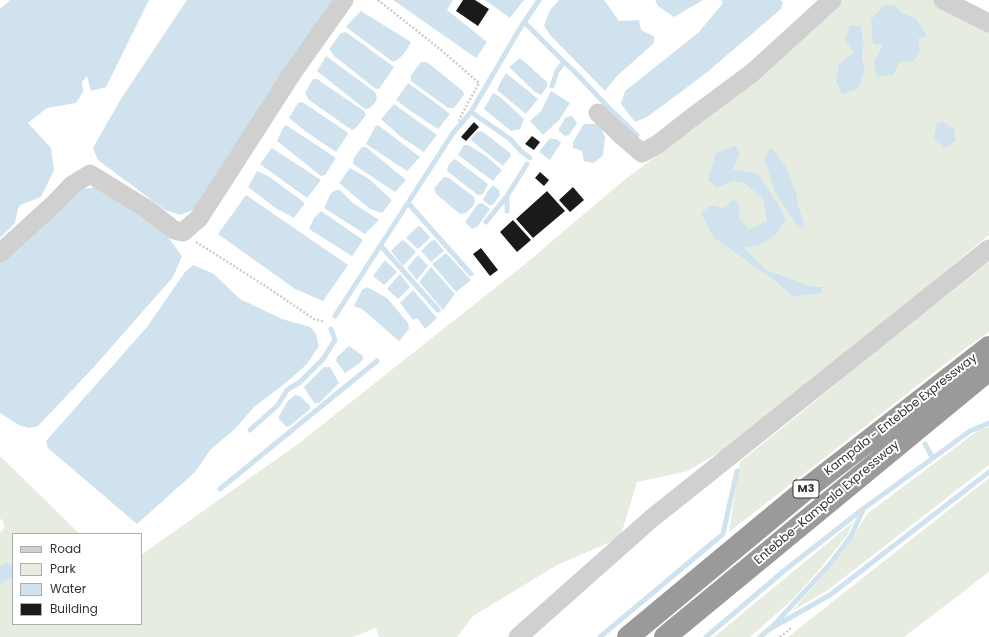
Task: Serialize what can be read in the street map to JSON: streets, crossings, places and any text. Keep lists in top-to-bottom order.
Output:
{
  "streets": {
    "highway": ["Kampala - Entebbe Expressway", "M3", "Entebbe–Kampala Expressway"]
  },
  "legend": [
    "Road",
    "Park",
    "Water",
    "Building"
  ]
}
